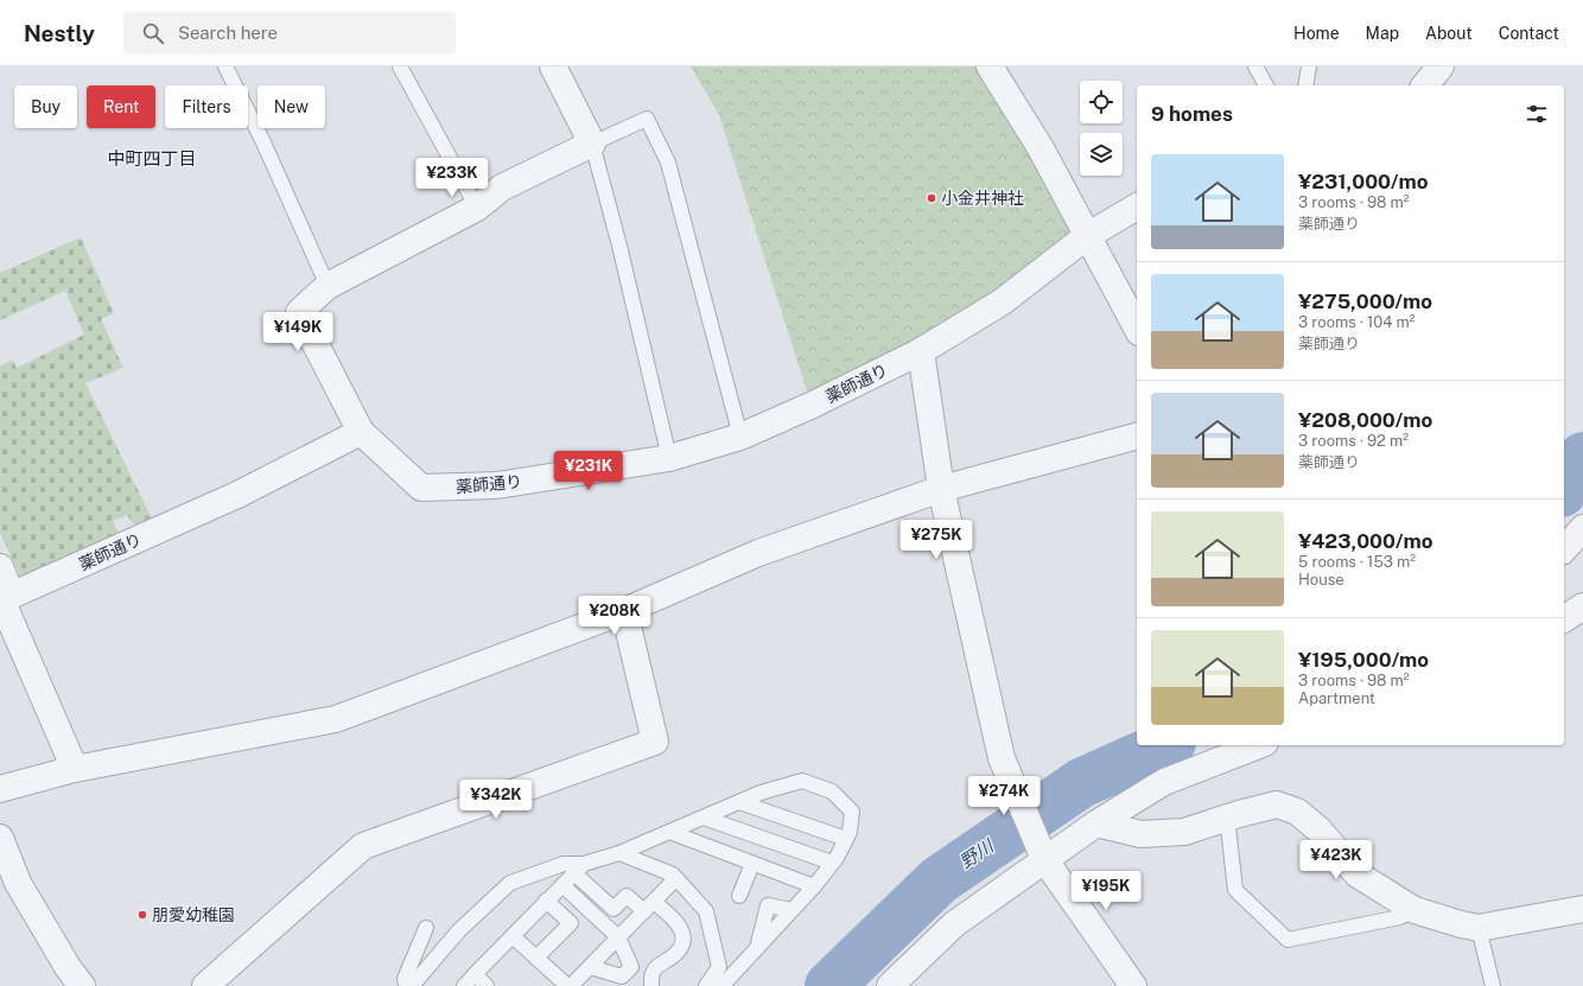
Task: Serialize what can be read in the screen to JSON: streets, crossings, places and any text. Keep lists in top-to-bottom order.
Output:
{
  "streets": {
    "street": ["薬師通り"]
  },
  "districts": ["中町四丁目"],
  "water": ["野川"],
  "places": ["小金井神社", "朋愛幼稚園"],
  "page": {
    "header": "Nestly",
    "search": "Search here",
    "nav": [
      "Home",
      "Map",
      "About",
      "Contact"
    ],
    "chip": [
      "Buy",
      "Rent",
      "Filters",
      "New"
    ],
    "heading": "9 homes",
    "list": [
      {
        "name": "¥231,000/mo",
        "note": "3 rooms · 98 m² · 薬師通り"
      },
      {
        "name": "¥275,000/mo",
        "note": "3 rooms · 104 m² · 薬師通り"
      },
      {
        "name": "¥208,000/mo",
        "note": "3 rooms · 92 m² · 薬師通り"
      },
      {
        "name": "¥423,000/mo",
        "note": "5 rooms · 153 m² · House"
      },
      {
        "name": "¥195,000/mo",
        "note": "3 rooms · 98 m² · Apartment"
      }
    ],
    "price": [
      "¥233K",
      "¥149K",
      "¥231K",
      "¥275K",
      "¥208K",
      "¥274K",
      "¥342K",
      "¥423K",
      "¥195K"
    ]
  }
}
